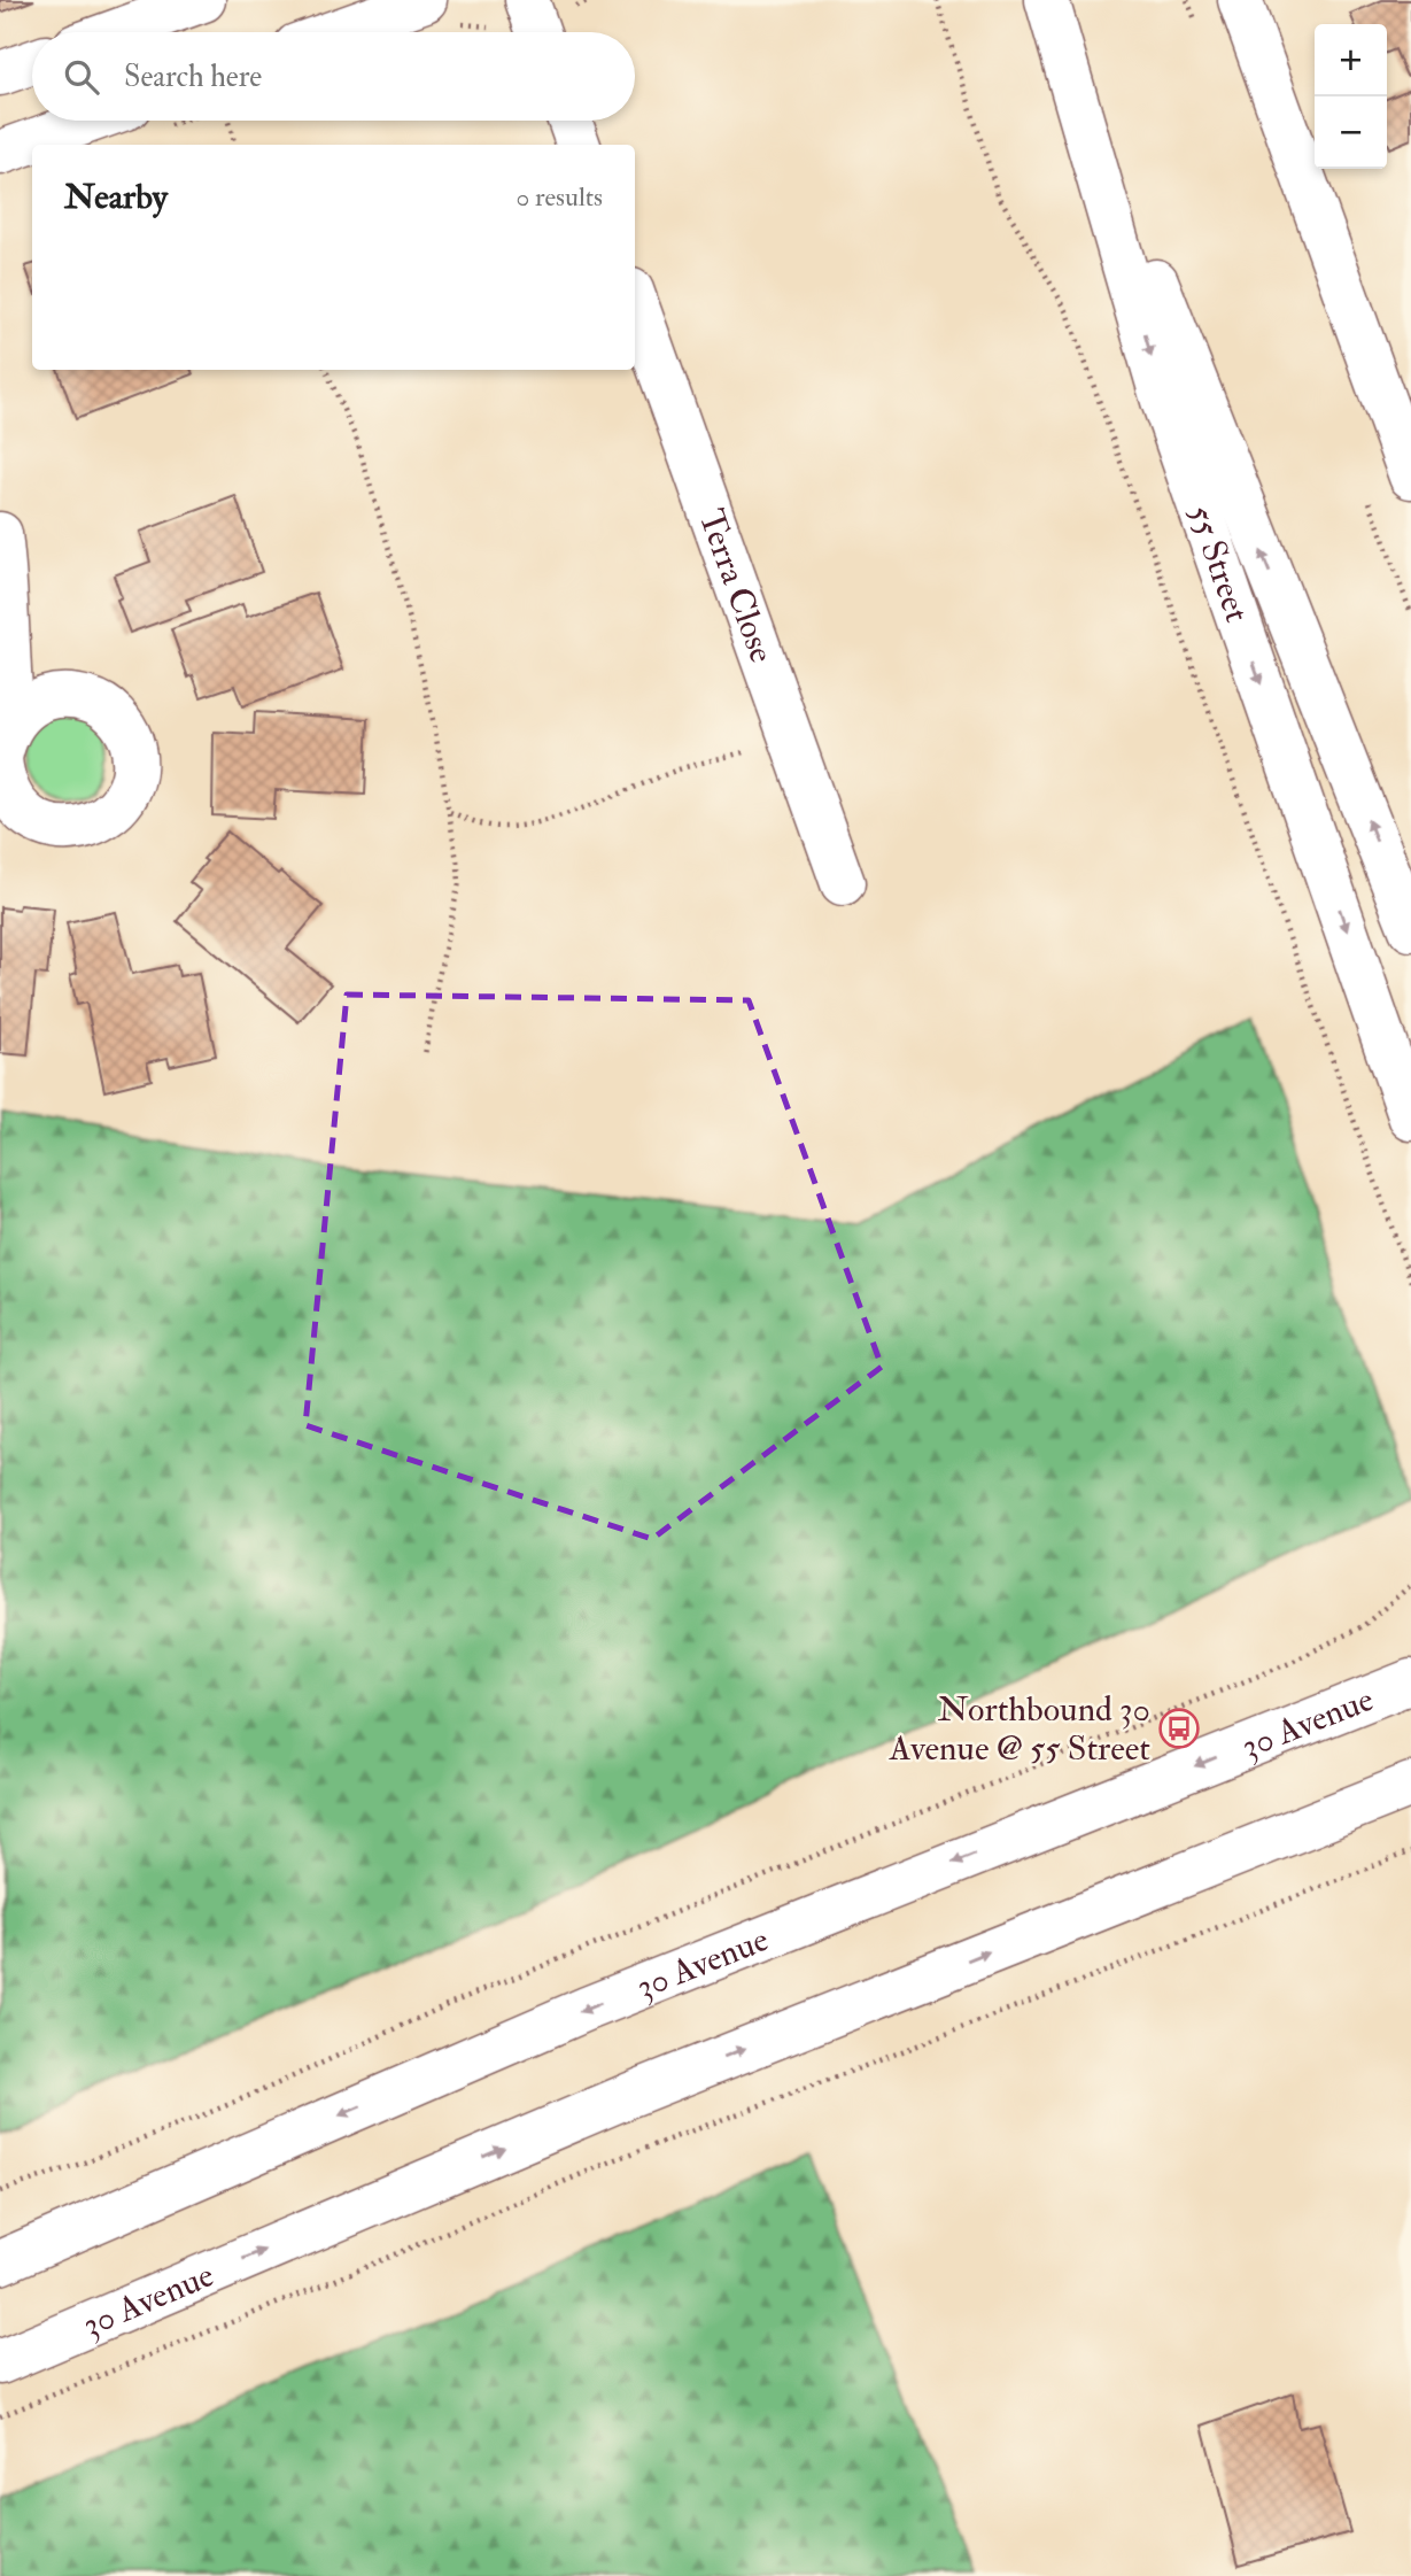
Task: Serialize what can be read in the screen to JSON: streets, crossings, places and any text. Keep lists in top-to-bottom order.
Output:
{
  "streets": {
    "main road": ["55 Street", "Terra Close", "30 Avenue"]
  },
  "places": {
    "bus stop": ["Northbound 30 Avenue @ 55 Street"]
  },
  "page": {
    "map_buttons": ["+", "−"],
    "search": "Search here",
    "heading": ["Nearby", "0 results"]
  }
}
